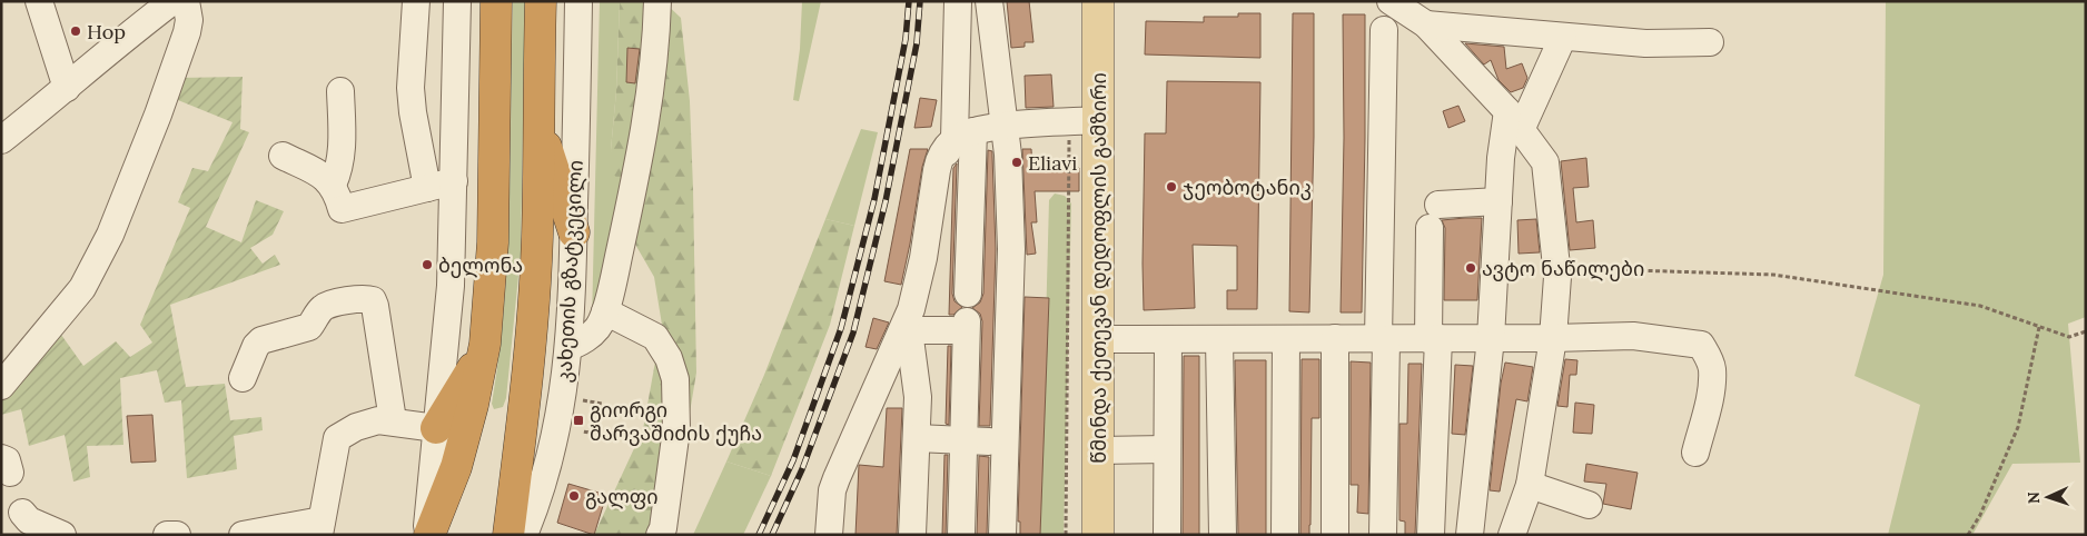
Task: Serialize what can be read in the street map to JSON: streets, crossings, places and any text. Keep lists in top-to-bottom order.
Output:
{
  "streets": {
    "highway": ["კახეთის გზატკეცილი"],
    "main road": ["წმინდა ქეთევან დედოფლის გამზირი"]
  },
  "places": {
    "other": [
      "Нор",
      "Eliavi",
      "ჯეობოტანიკ",
      "ბელონა",
      "ავტო ნაწილები",
      "გალფი"
    ],
    "transit": ["გიორგი შარვაშიძის ქუჩა"]
  },
  "north": "left"
}
